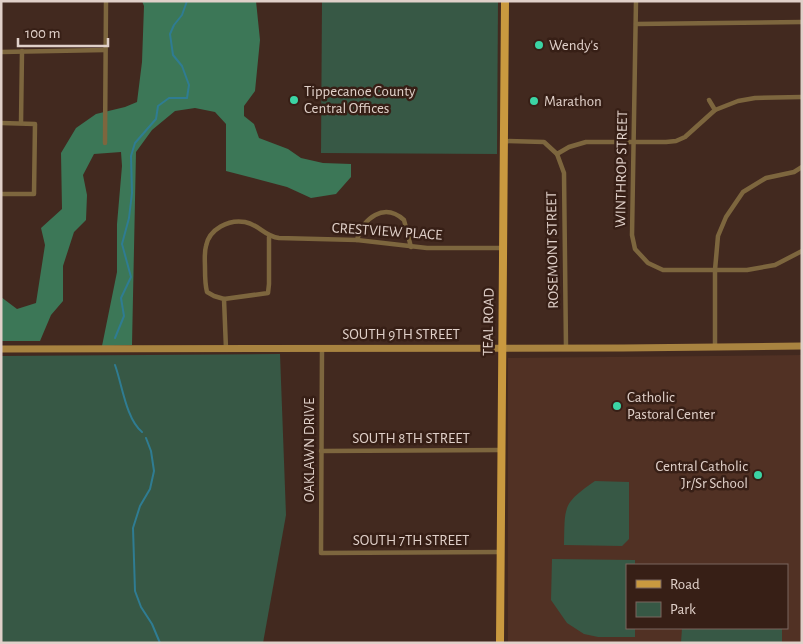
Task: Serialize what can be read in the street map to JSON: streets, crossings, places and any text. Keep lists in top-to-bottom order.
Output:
{
  "streets": {
    "main road": ["TEAL ROAD"],
    "street": [
      "WINTHROP STREET",
      "CRESTVIEW PLACE",
      "ROSEMONT STREET",
      "SOUTH 9TH STREET",
      "SOUTH 8TH STREET",
      "OAKLAWN DRIVE",
      "SOUTH 7TH STREET"
    ]
  },
  "crossings": [
    ["CRESTVIEW PLACE", "TEAL ROAD"],
    ["ROSEMONT STREET", "SOUTH 9TH STREET"],
    ["TEAL ROAD", "SOUTH 9TH STREET"],
    ["TEAL ROAD", "SOUTH 8TH STREET"],
    ["TEAL ROAD", "SOUTH 7TH STREET"],
    ["SOUTH 9TH STREET", "OAKLAWN DRIVE"],
    ["SOUTH 8TH STREET", "OAKLAWN DRIVE"],
    ["OAKLAWN DRIVE", "SOUTH 7TH STREET"]
  ],
  "places": [
    "Wendy's",
    "Tippecanoe County Central Offices",
    "Marathon",
    "Catholic Pastoral Center",
    "Central Catholic Jr/Sr School"
  ],
  "legend": ["Road", "Park"],
  "scale_bar": "100 m"
}
